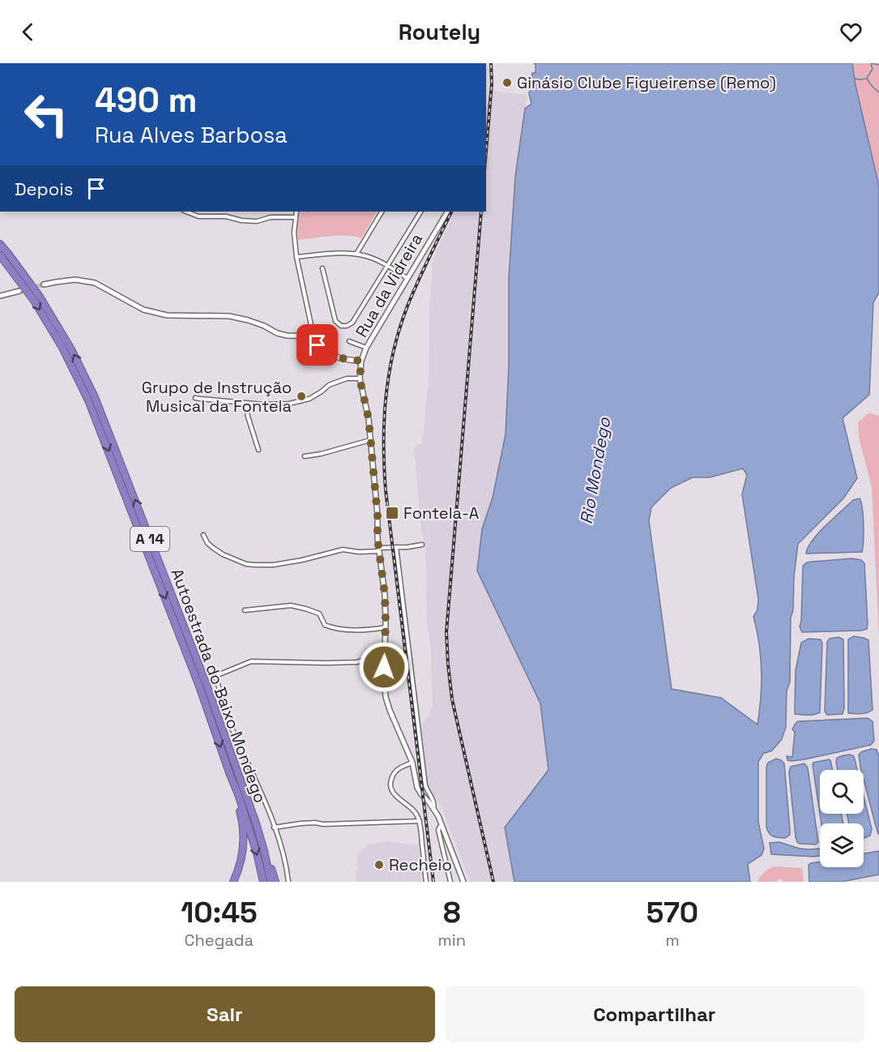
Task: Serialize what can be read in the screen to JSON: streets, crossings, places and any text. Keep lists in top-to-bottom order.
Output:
{
  "streets": {
    "highway": ["A 14", "Autoestrada do Baixo Mondego"],
    "street": ["Rua da Vidreira"]
  },
  "water": ["Rio Mondego"],
  "places": {
    "other": ["Ginásio Clube Figueirense (Remo)", "Grupo de Instrução Musical da Fontela", "Recheio"],
    "transit": ["Fontela-A"]
  },
  "page": {
    "header": "Routely",
    "turn": ["490 m", "Rua Alves Barbosa"],
    "then": "Depois",
    "eta": [
      "10:45",
      "Chegada",
      "8",
      "min",
      "570",
      "m"
    ],
    "buttons": ["Sair", "Compartilhar"]
  }
}
